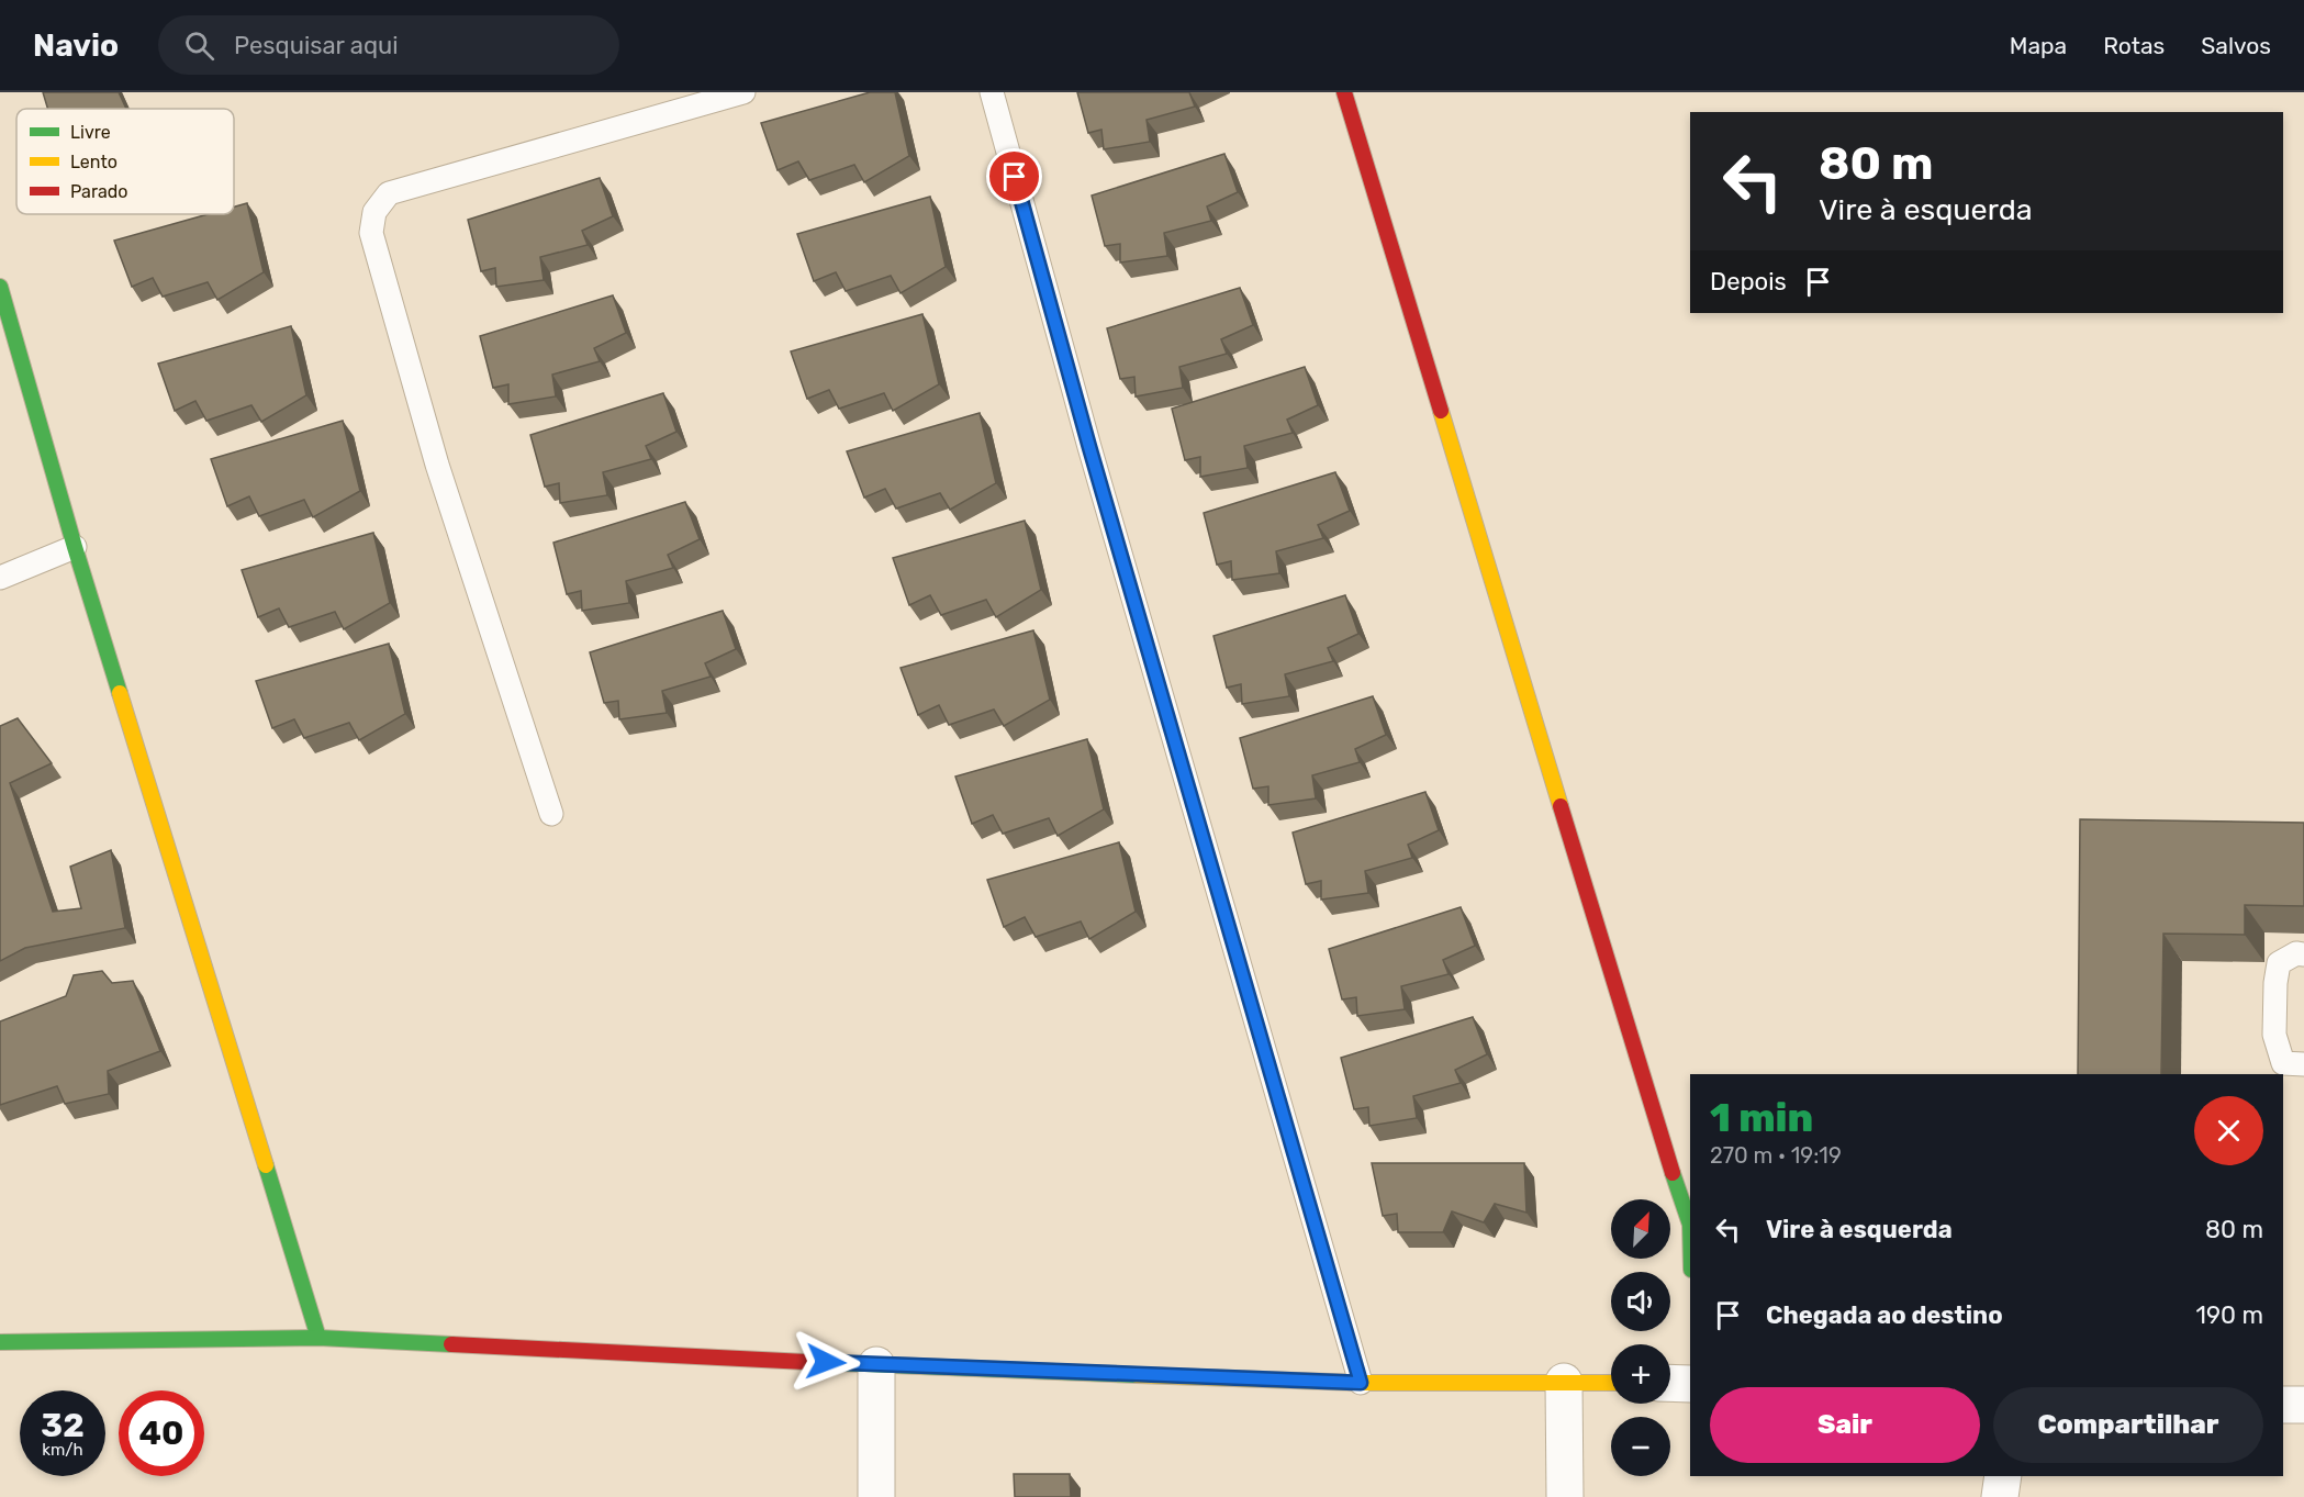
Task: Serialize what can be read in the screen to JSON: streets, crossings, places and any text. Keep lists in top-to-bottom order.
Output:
{
  "legend": ["Livre", "Lento", "Parado"],
  "north": "top right",
  "page": {
    "header": "Navio",
    "search": "Pesquisar aqui",
    "nav": ["Mapa", "Rotas", "Salvos"],
    "turn": ["80 m", "Vire à esquerda"],
    "then": "Depois",
    "heading": ["1 min", "270 m · 19:19"],
    "list": [
      {
        "name": "Vire à esquerda",
        "value": "80 m"
      },
      {
        "name": "Chegada ao destino",
        "value": "190 m"
      }
    ],
    "map_buttons": ["+", "−"],
    "buttons": ["Sair", "Compartilhar"],
    "speed": "32 km/h",
    "limit": "40"
  }
}
